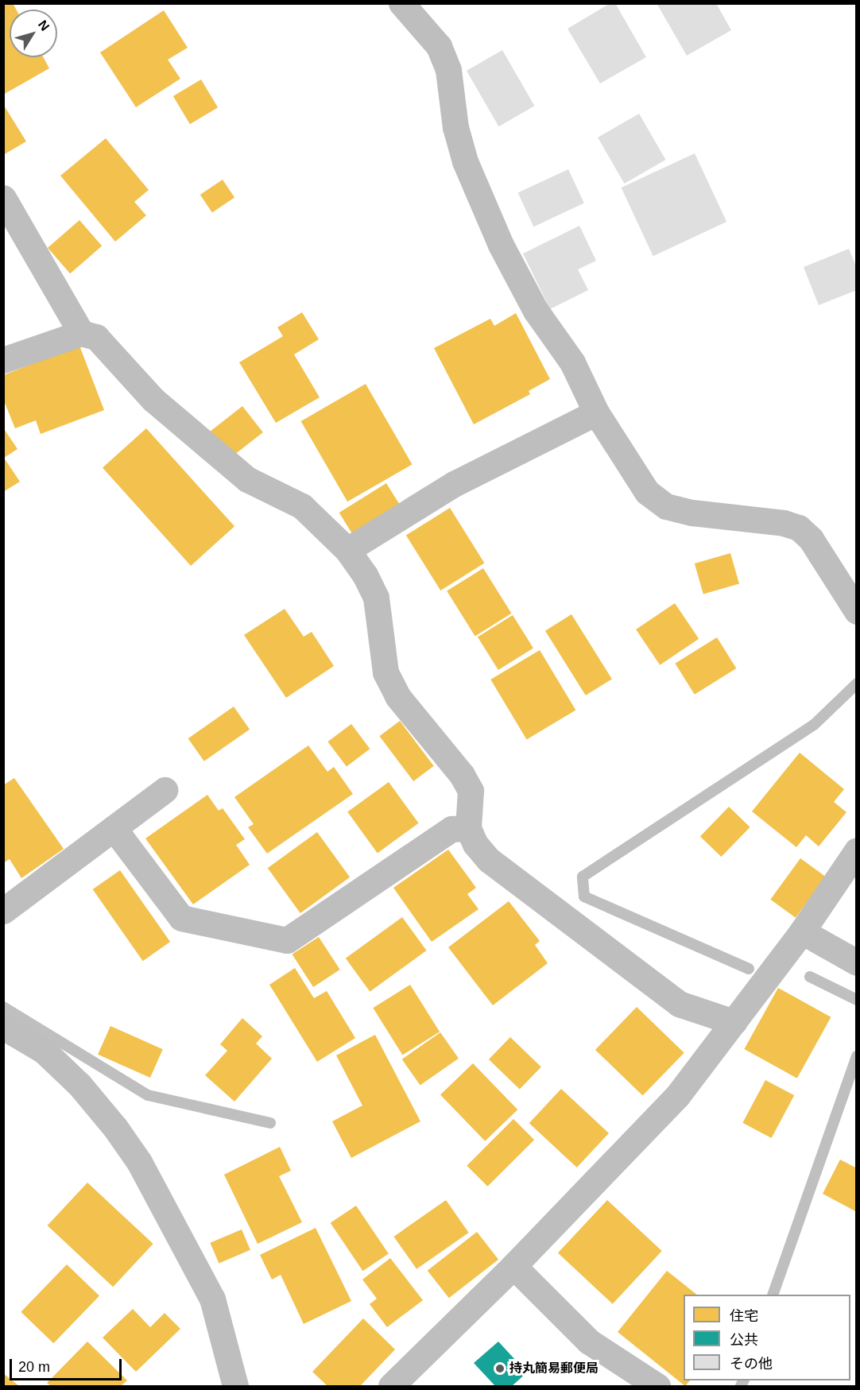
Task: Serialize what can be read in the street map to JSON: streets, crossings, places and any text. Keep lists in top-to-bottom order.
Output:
{
  "places": ["持丸簡易郵便局"],
  "legend": ["住宅", "公共", "その他"],
  "scale_bar": "20 m",
  "north": "top right"
}
